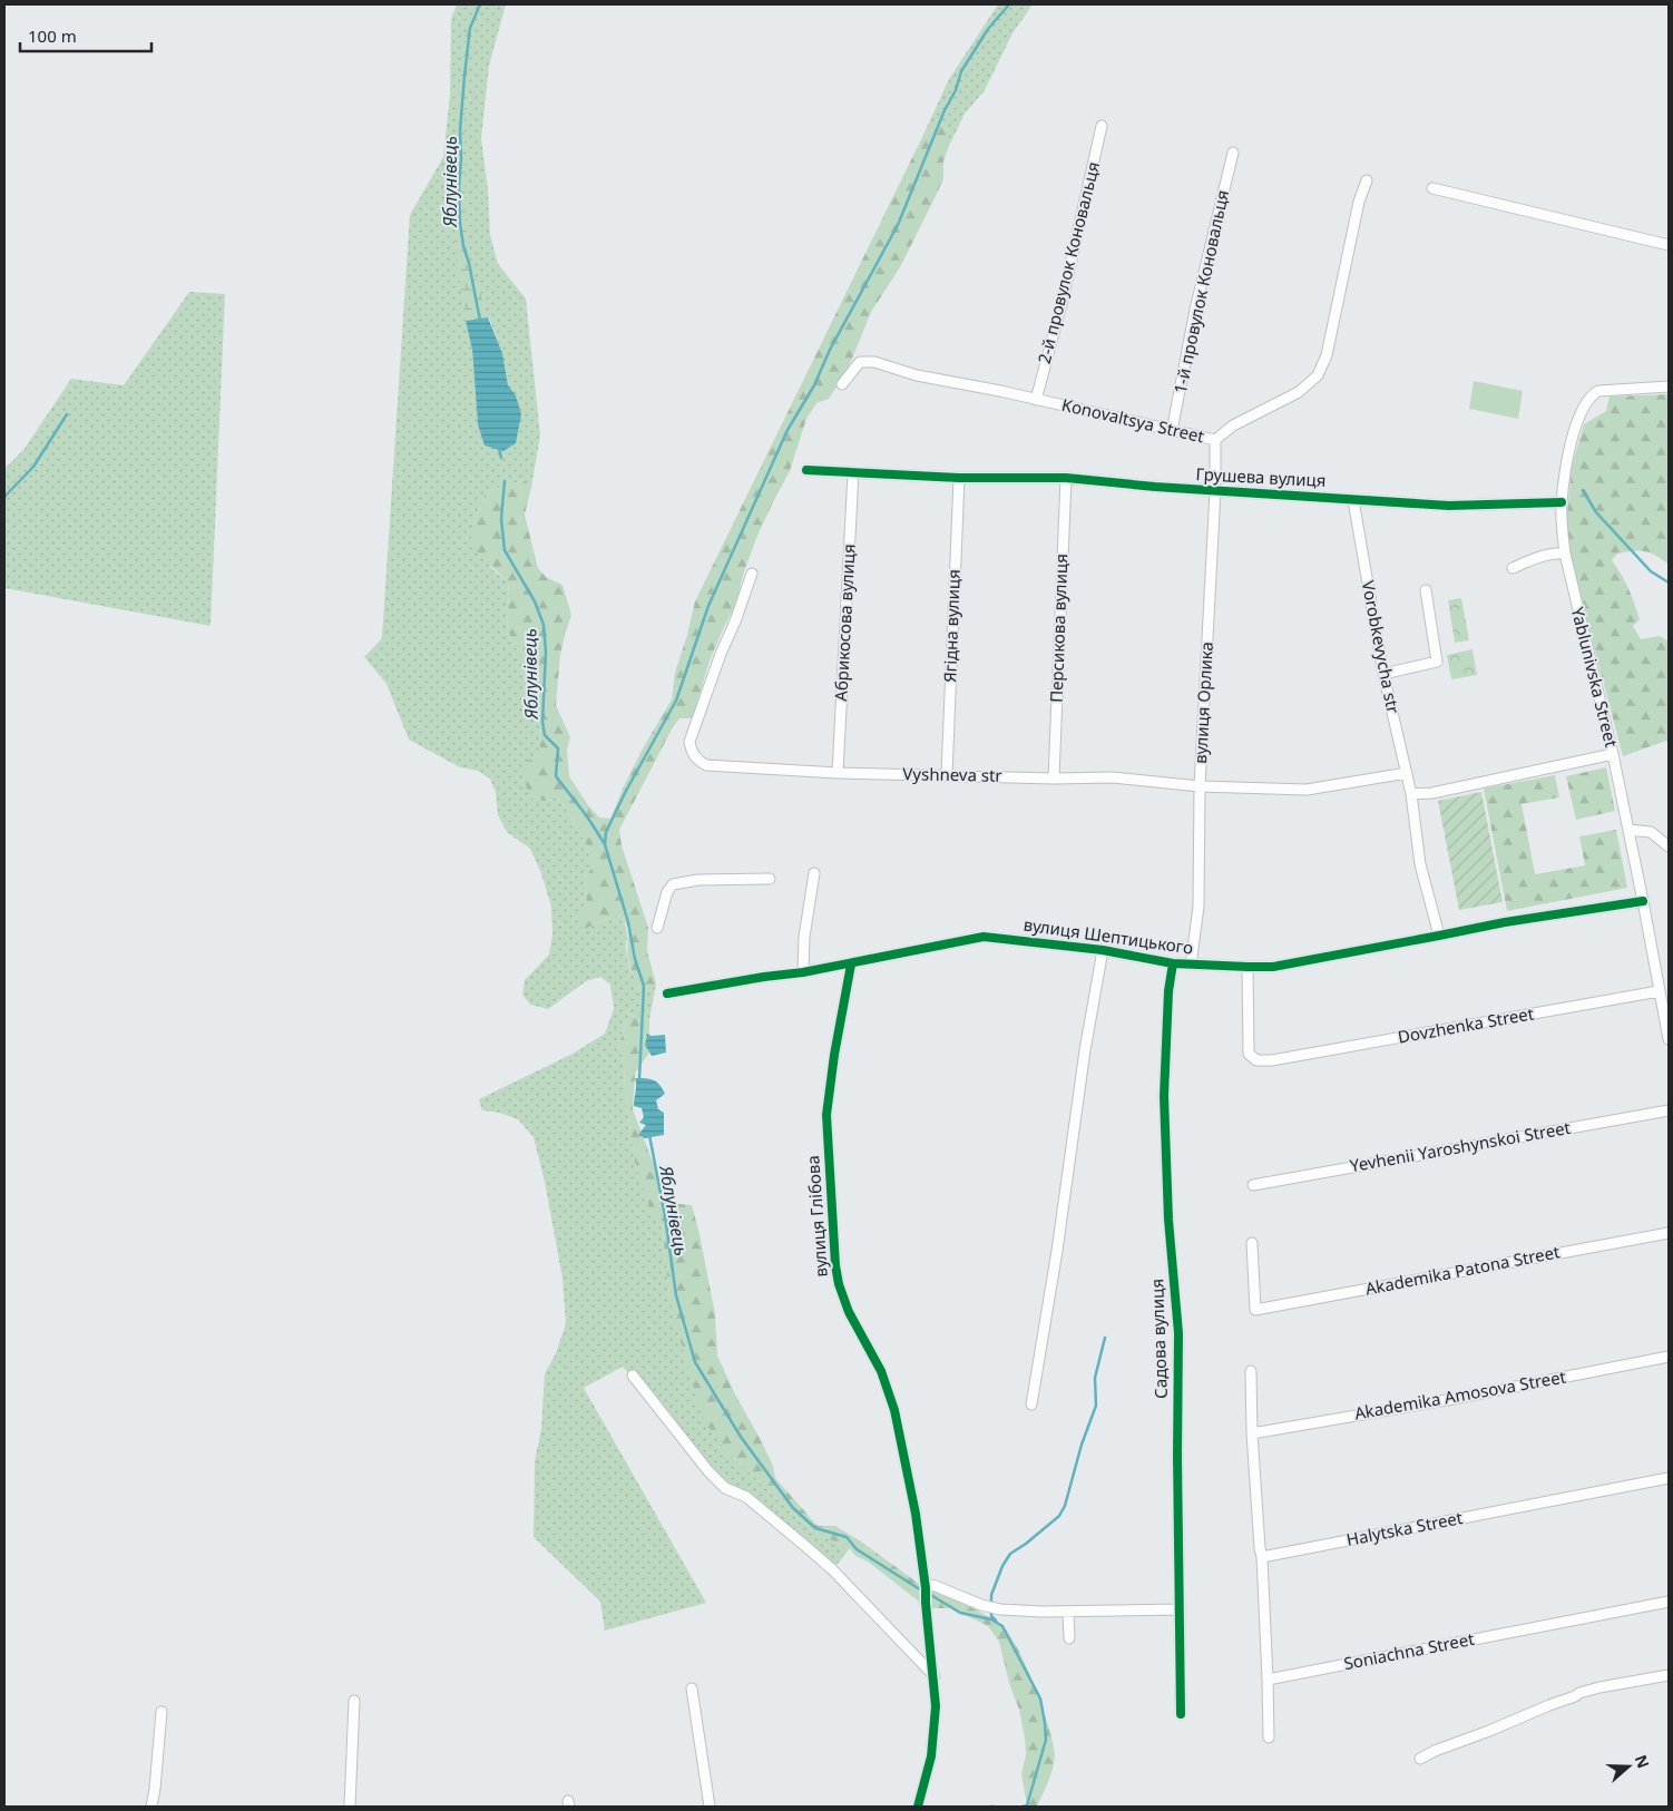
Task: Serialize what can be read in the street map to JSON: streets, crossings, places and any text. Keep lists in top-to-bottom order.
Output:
{
  "streets": {
    "street": [
      "2-й провулок Коновальця",
      "1-й провулок Коновальця",
      "Konovaltsya Street",
      "Грушева вулиця",
      "Абрикосова вулиця",
      "Ягідна вулиця",
      "Персикова вулиця",
      "Vorobkevycha str",
      "Yablunivska Street",
      "вулиця Орлика",
      "Vyshneva str",
      "вулиця Шептицького",
      "Dovzhenka Street",
      "Yevhenii Yaroshynskoi Street",
      "вулиця Глібова",
      "Akademika Patona Street",
      "Садова вулиця",
      "Akademika Amosova Street",
      "Halytska Street",
      "Soniachna Street"
    ]
  },
  "crossings": [
    ["2-й провулок Коновальця", "Konovaltsya Street"],
    ["1-й провулок Коновальця", "Konovaltsya Street"],
    ["Konovaltsya Street", "вулиця Орлика"],
    ["Грушева вулиця", "Абрикосова вулиця"],
    ["Грушева вулиця", "Ягідна вулиця"],
    ["Грушева вулиця", "Персикова вулиця"],
    ["Грушева вулиця", "Vorobkevycha str"],
    ["Грушева вулиця", "Yablunivska Street"],
    ["Грушева вулиця", "вулиця Орлика"],
    ["Абрикосова вулиця", "Vyshneva str"],
    ["Ягідна вулиця", "Vyshneva str"],
    ["Персикова вулиця", "Vyshneva str"],
    ["Vorobkevycha str", "Vyshneva str"],
    ["Vorobkevycha str", "вулиця Шептицького"],
    ["Yablunivska Street", "вулиця Шептицького"],
    ["Yablunivska Street", "Dovzhenka Street"],
    ["вулиця Орлика", "Vyshneva str"],
    ["вулиця Орлика", "вулиця Шептицького"],
    ["вулиця Шептицького", "Dovzhenka Street"],
    ["вулиця Шептицького", "вулиця Глібова"],
    ["вулиця Шептицького", "Садова вулиця"]
  ],
  "water": ["Яблунівець"],
  "scale_bar": "100 m",
  "north": "right"
}
